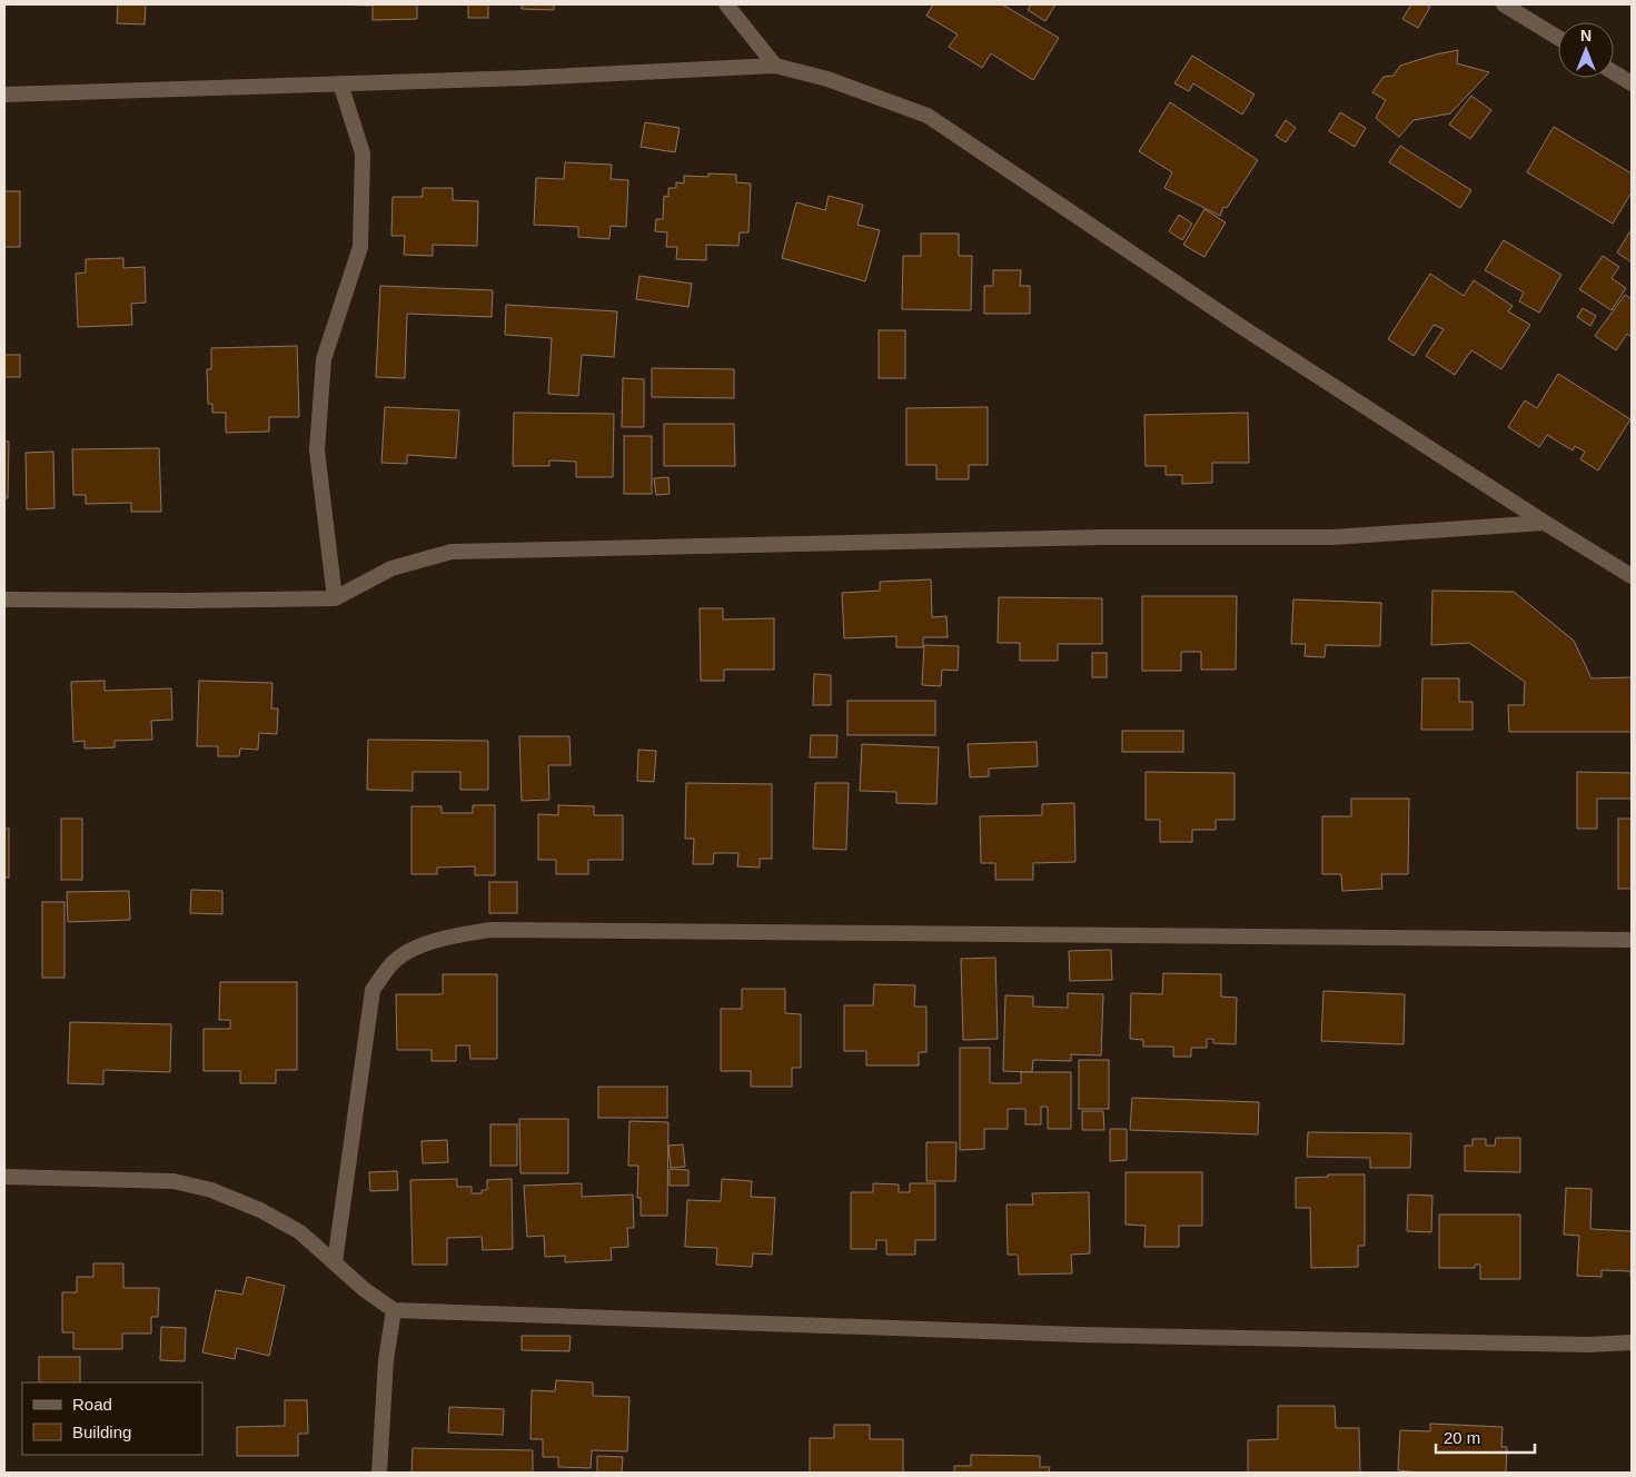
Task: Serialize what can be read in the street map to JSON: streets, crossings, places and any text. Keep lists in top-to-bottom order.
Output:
{
  "legend": ["Road", "Building"],
  "scale_bar": "20 m",
  "north": "top"
}
